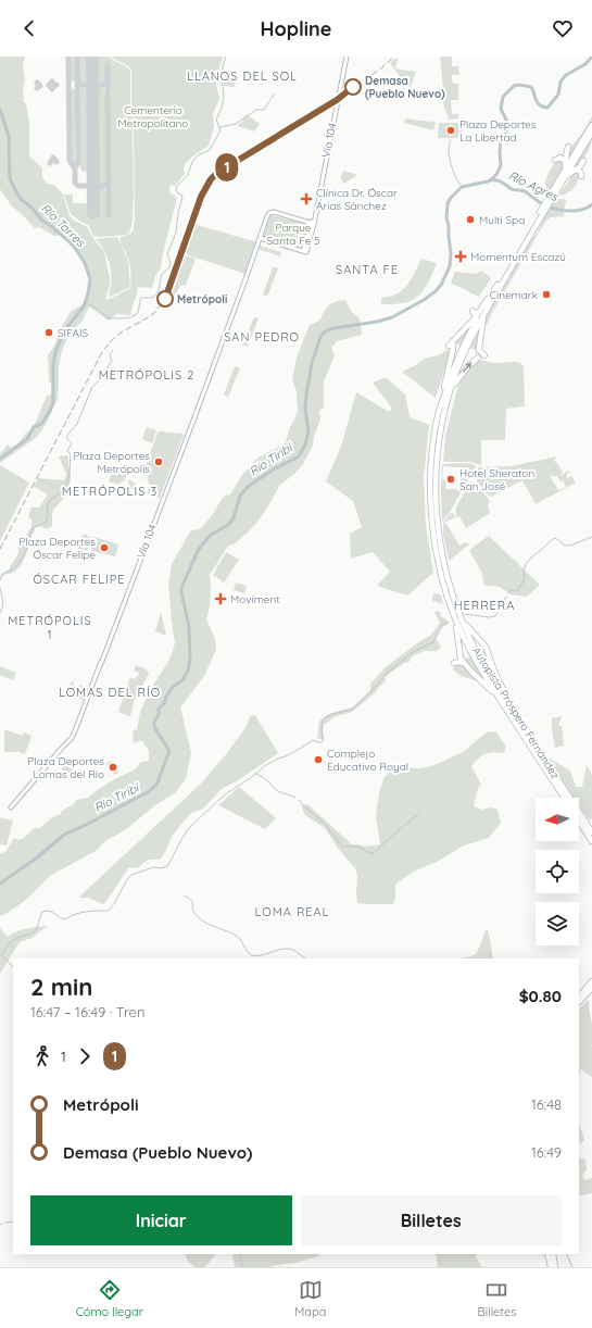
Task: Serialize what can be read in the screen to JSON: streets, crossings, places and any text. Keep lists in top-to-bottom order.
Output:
{
  "streets": {
    "highway": ["Autopista Próspero Fernández"],
    "main road": ["Vía 104"]
  },
  "districts": [
    "LLANOS DEL SOL",
    "SANTA FE",
    "SAN PEDRO",
    "METRÓPOLIS 2",
    "METRÓPOLIS 3",
    "ÓSCAR FELIPE",
    "HERRERA",
    "METRÓPOLIS 1",
    "LOMAS DEL RÍO",
    "LOMA REAL"
  ],
  "water": ["Río Agres", "Río Torres", "Río Tiribí"],
  "parks": ["Cementerio Metropolitano", "Parque Santa Fe 5"],
  "places": {
    "other": [
      "Demasa (Pueblo Nuevo)",
      "Plaza Deportes La Libertad",
      "Multi Spa",
      "Cinemark",
      "Metrópoli",
      "SIFAIS",
      "Plaza Deportes Metrópolis",
      "Hotel Sheraton San José",
      "Plaza Deportes Óscar Felipe",
      "Complejo Educativo Royal",
      "Plaza Deportes Lomas del Río"
    ],
    "health": ["Clínica Dr. Óscar Arias Sánchez", "Momentum Escazú", "Moviment"]
  },
  "north": "left",
  "page": {
    "header": "Hopline",
    "on_map": "1",
    "heading": ["2 min", "16:47 – 16:49 · Tren", "$0.80"],
    "legs": ["1", "1"],
    "list": [
      {
        "name": "Metrópoli",
        "value": "16:48"
      },
      {
        "name": "Demasa (Pueblo Nuevo)",
        "value": "16:49"
      }
    ],
    "buttons": ["Iniciar", "Billetes"],
    "tabs": ["Cómo llegar", "Mapa", "Billetes"]
  }
}
